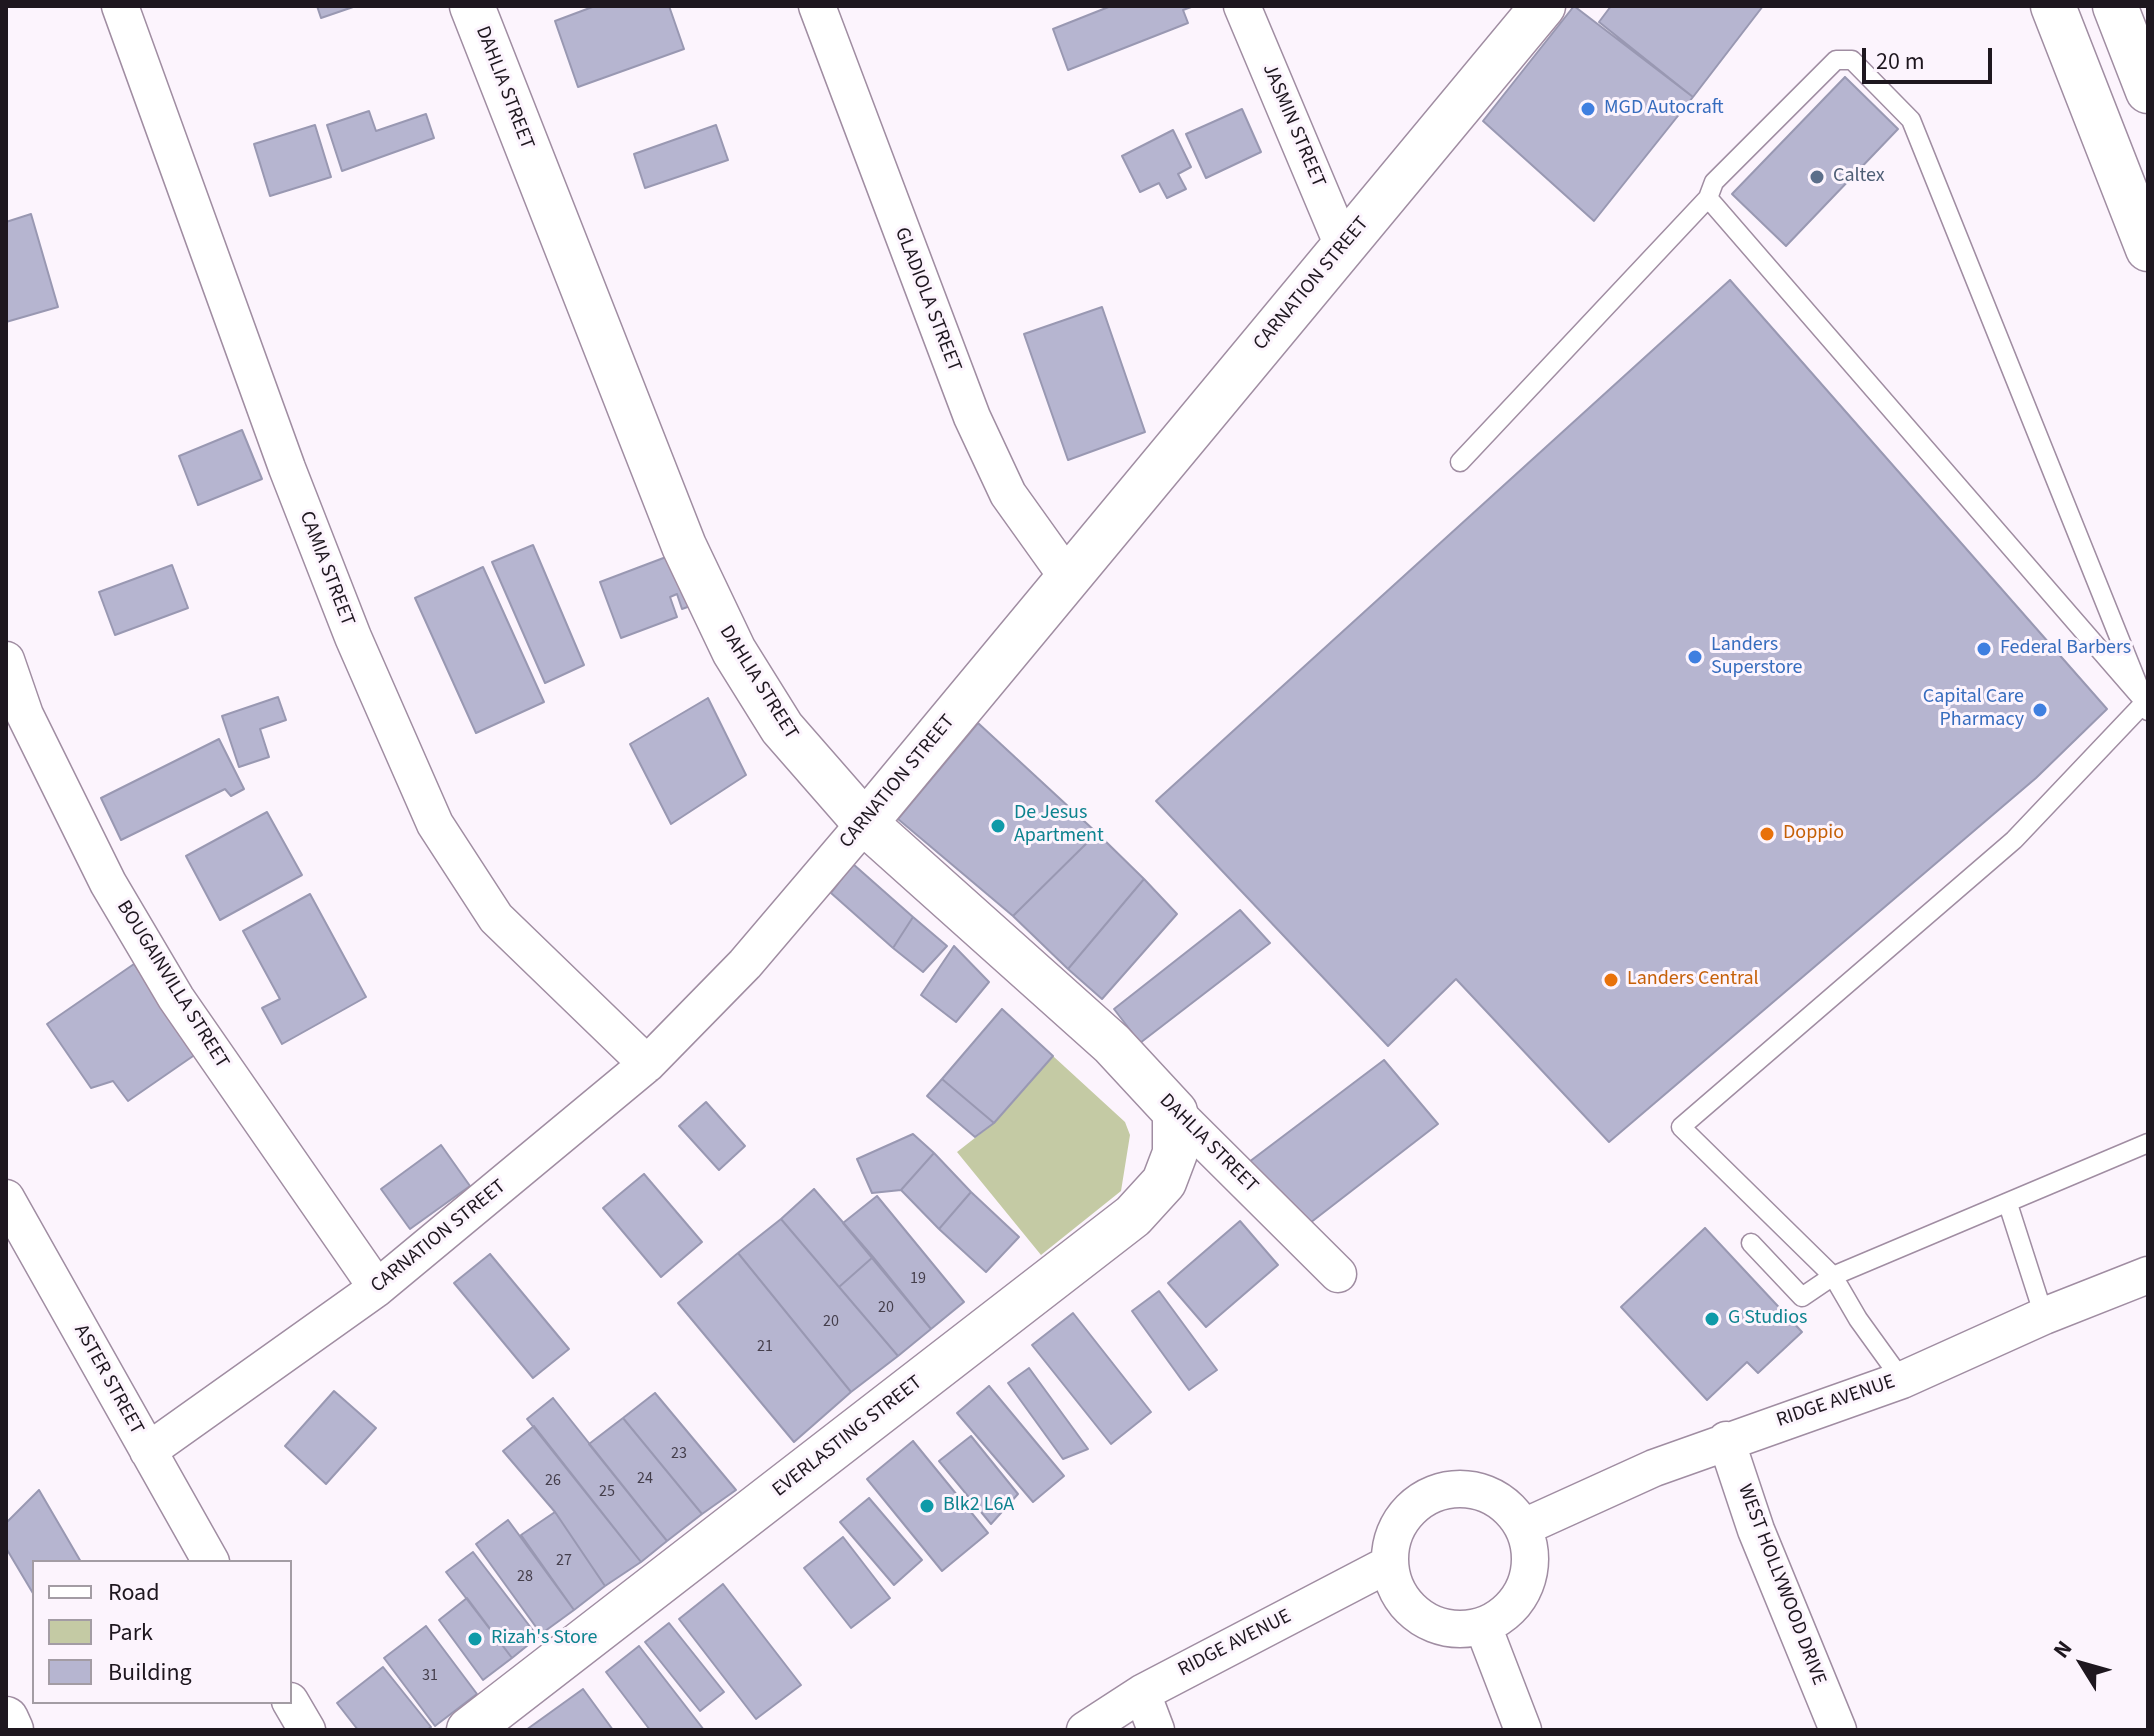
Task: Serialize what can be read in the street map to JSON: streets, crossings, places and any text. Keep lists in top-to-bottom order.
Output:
{
  "streets": {
    "street": [
      "DAHLIA STREET",
      "JASMIN STREET",
      "CARNATION STREET",
      "GLADIOLA STREET",
      "CAMIA STREET",
      "BOUGAINVILLA STREET",
      "ASTER STREET",
      "RIDGE AVENUE",
      "EVERLASTING STREET",
      "WEST HOLLYWOOD DRIVE"
    ]
  },
  "crossings": [
    ["DAHLIA STREET", "CARNATION STREET"],
    ["DAHLIA STREET", "EVERLASTING STREET"],
    ["JASMIN STREET", "CARNATION STREET"],
    ["CARNATION STREET", "GLADIOLA STREET"],
    ["CARNATION STREET", "CAMIA STREET"],
    ["CARNATION STREET", "BOUGAINVILLA STREET"],
    ["CARNATION STREET", "ASTER STREET"],
    ["RIDGE AVENUE", "WEST HOLLYWOOD DRIVE"]
  ],
  "places": [
    "MGD Autocraft",
    "Caltex",
    "Federal Barbers",
    "Landers Superstore",
    "Capital Care Pharmacy",
    "De Jesus Apartment",
    "Doppio",
    "Landers Central",
    "G Studios",
    "Blk2 L6A",
    "Rizah's Store"
  ],
  "house_numbers": [
    "19",
    "20",
    "20",
    "21",
    "23",
    "24",
    "26",
    "25",
    "27",
    "28",
    "31"
  ],
  "legend": ["Road", "Park", "Building"],
  "scale_bar": "20 m",
  "north": "top left"
}
